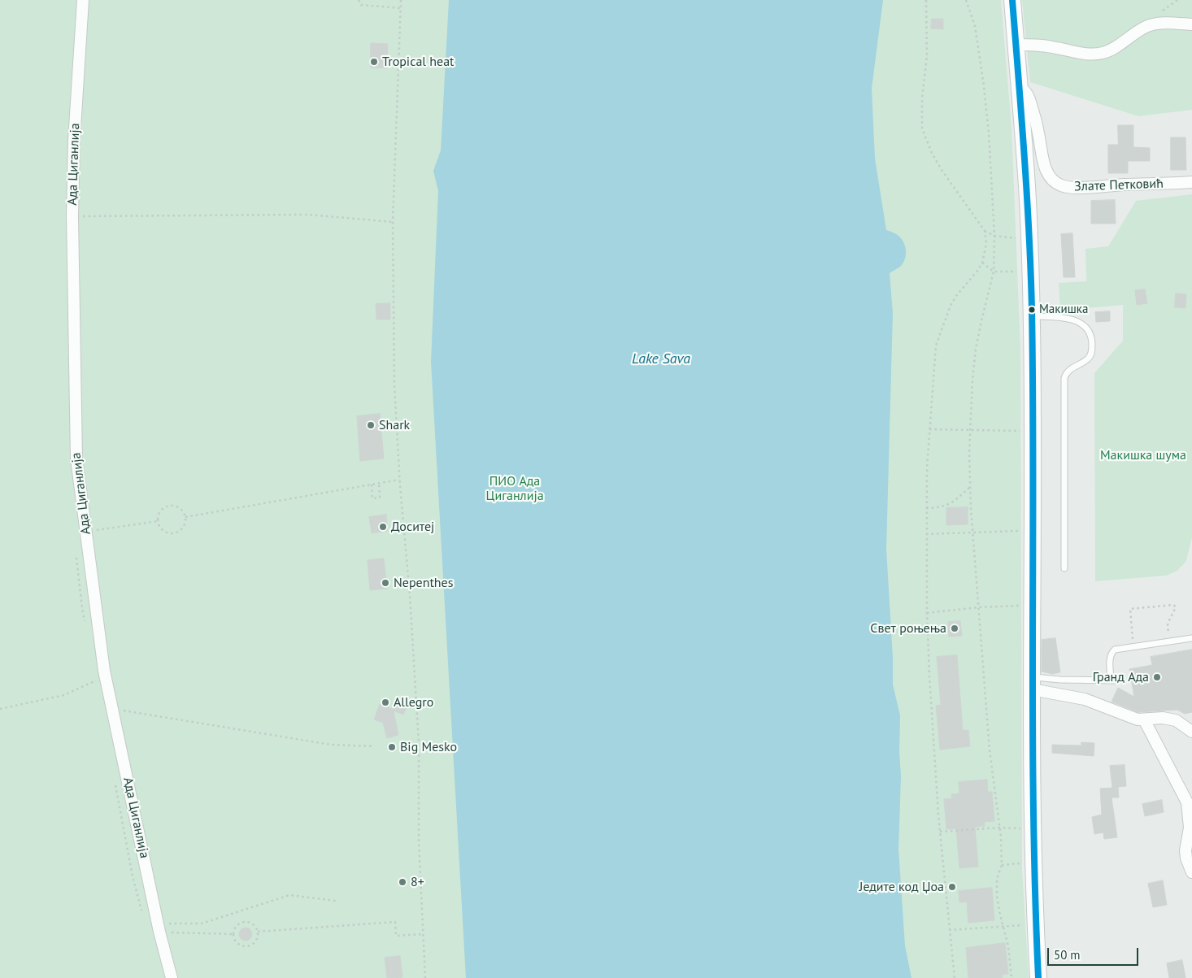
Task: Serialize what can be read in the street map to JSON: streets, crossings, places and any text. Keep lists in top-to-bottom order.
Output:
{
  "streets": {
    "street": ["Ада Циганлија", "Злате Петковић"]
  },
  "water": ["Lake Sava"],
  "parks": ["Макишка шума", "ПИО Ада Циганлија"],
  "places": [
    "Tropical heat",
    "Макишка",
    "Shark",
    "Доситеј",
    "Nepenthes",
    "Свет роњења",
    "Гранд Ада",
    "Allegro",
    "Big Mesko",
    "8+",
    "Једите код Џоа"
  ],
  "scale_bar": "50 m"
}
